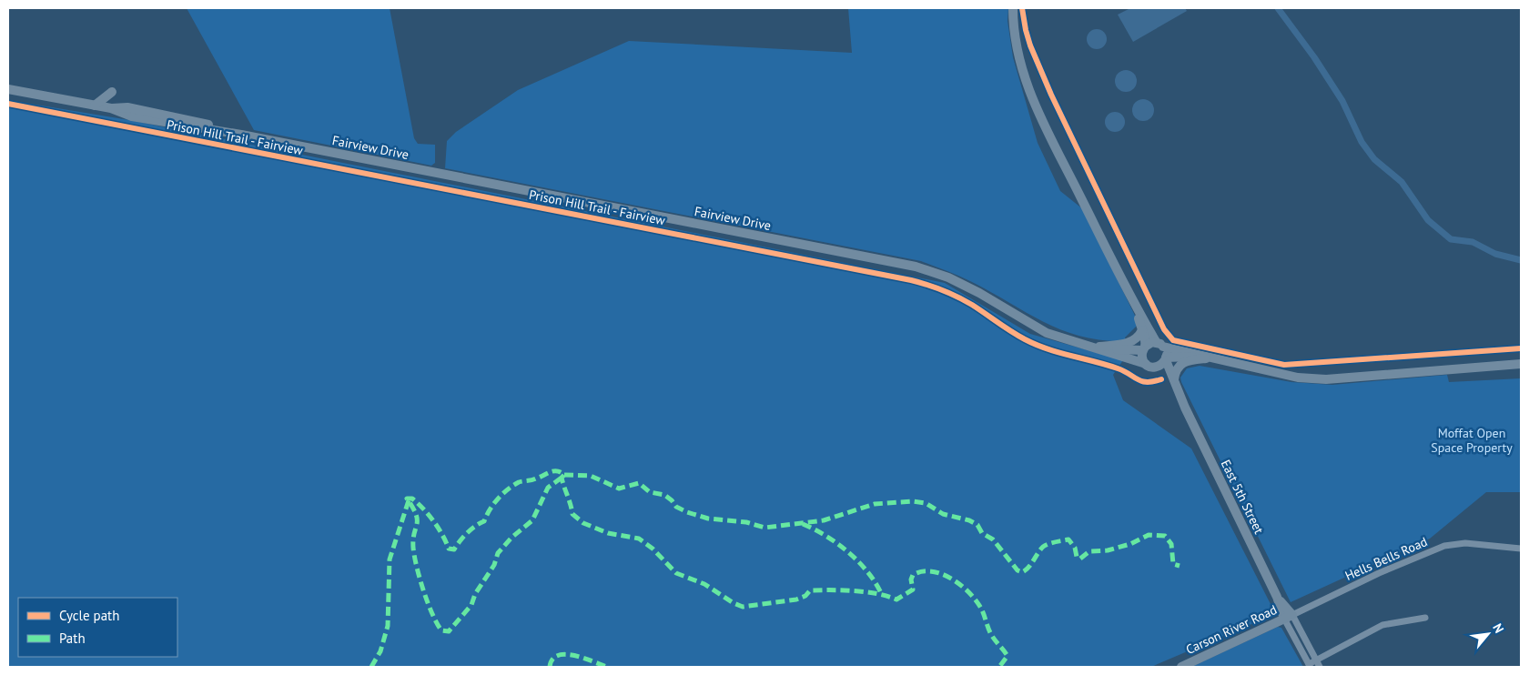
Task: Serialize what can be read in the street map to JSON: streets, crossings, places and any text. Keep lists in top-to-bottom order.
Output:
{
  "streets": {
    "main road": ["Fairview Drive", "East 5th Street", "Carson River Road"],
    "street": ["Hells Bells Road"],
    "cycle path": ["Prison Hill Trail - Fairview"]
  },
  "crossings": [
    ["Fairview Drive", "East 5th Street"],
    ["East 5th Street", "Hells Bells Road"],
    ["East 5th Street", "Carson River Road"],
    ["Hells Bells Road", "Carson River Road"]
  ],
  "parks": ["Moffat Open Space Property"],
  "legend": ["Cycle path", "Path"],
  "north": "top right"
}
